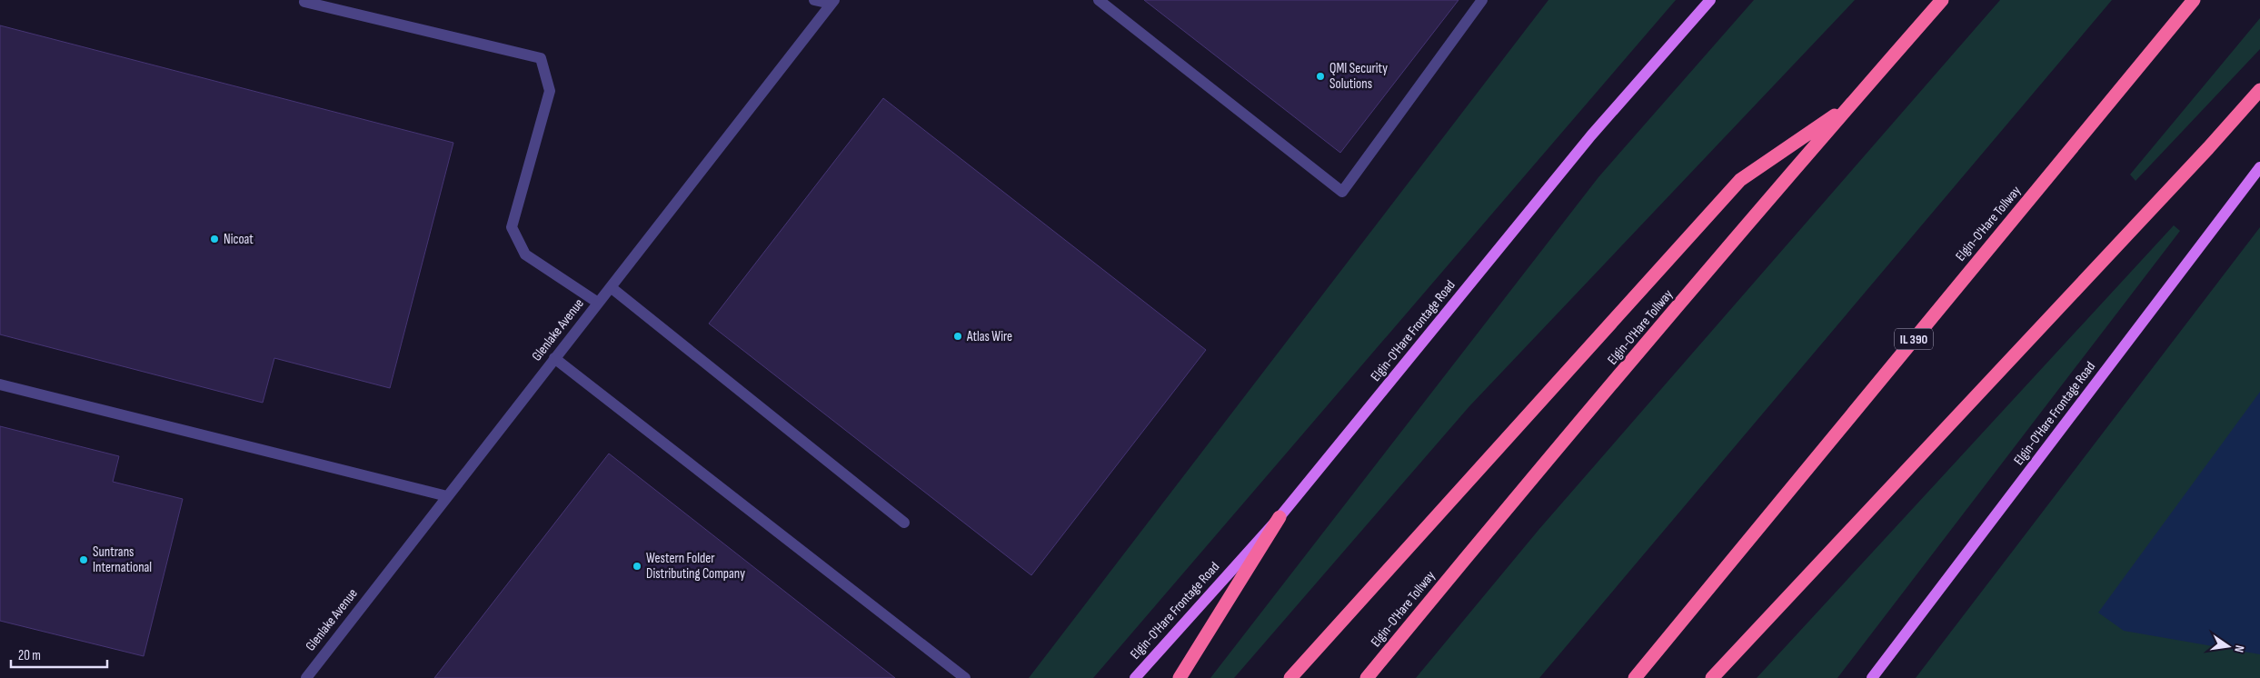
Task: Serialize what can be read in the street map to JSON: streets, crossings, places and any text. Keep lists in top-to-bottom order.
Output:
{
  "streets": {
    "highway": ["Elgin-O'Hare Tollway", "IL 390"],
    "main road": ["Elgin-O'Hare Frontage Road"],
    "street": ["Glenlake Avenue"]
  },
  "places": [
    "QMI Security Solutions",
    "Nicoat",
    "Atlas Wire",
    "Suntrans International",
    "Western Folder Distributing Company"
  ],
  "scale_bar": "20 m",
  "north": "right"
}
